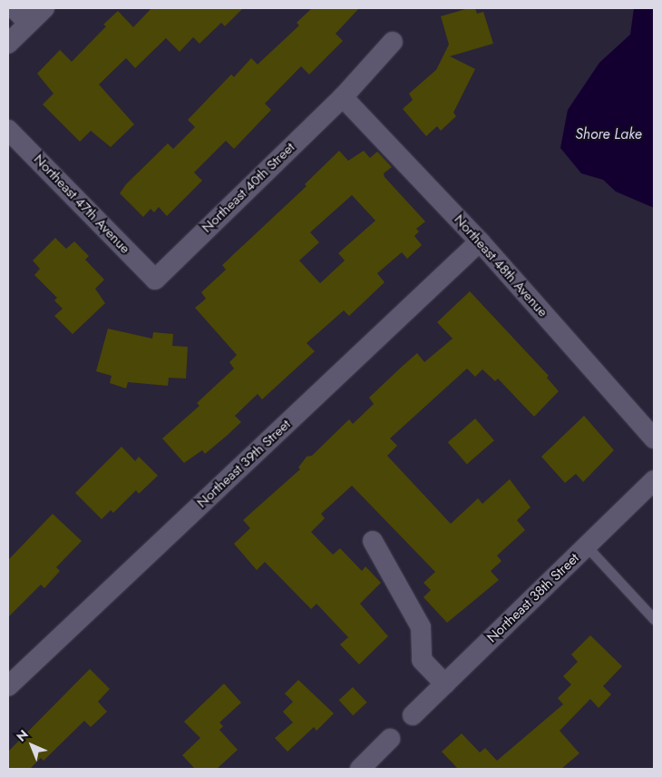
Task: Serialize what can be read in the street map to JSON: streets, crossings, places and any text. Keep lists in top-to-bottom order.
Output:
{
  "streets": {
    "street": [
      "Northeast 40th Street",
      "Northeast 47th Avenue",
      "Northeast 48th Avenue",
      "Northeast 39th Street",
      "Northeast 38th Street"
    ]
  },
  "crossings": [
    ["Northeast 40th Street", "Northeast 47th Avenue"],
    ["Northeast 40th Street", "Northeast 48th Avenue"],
    ["Northeast 48th Avenue", "Northeast 39th Street"]
  ],
  "water": ["Shore Lake"],
  "north": "top left"
}
